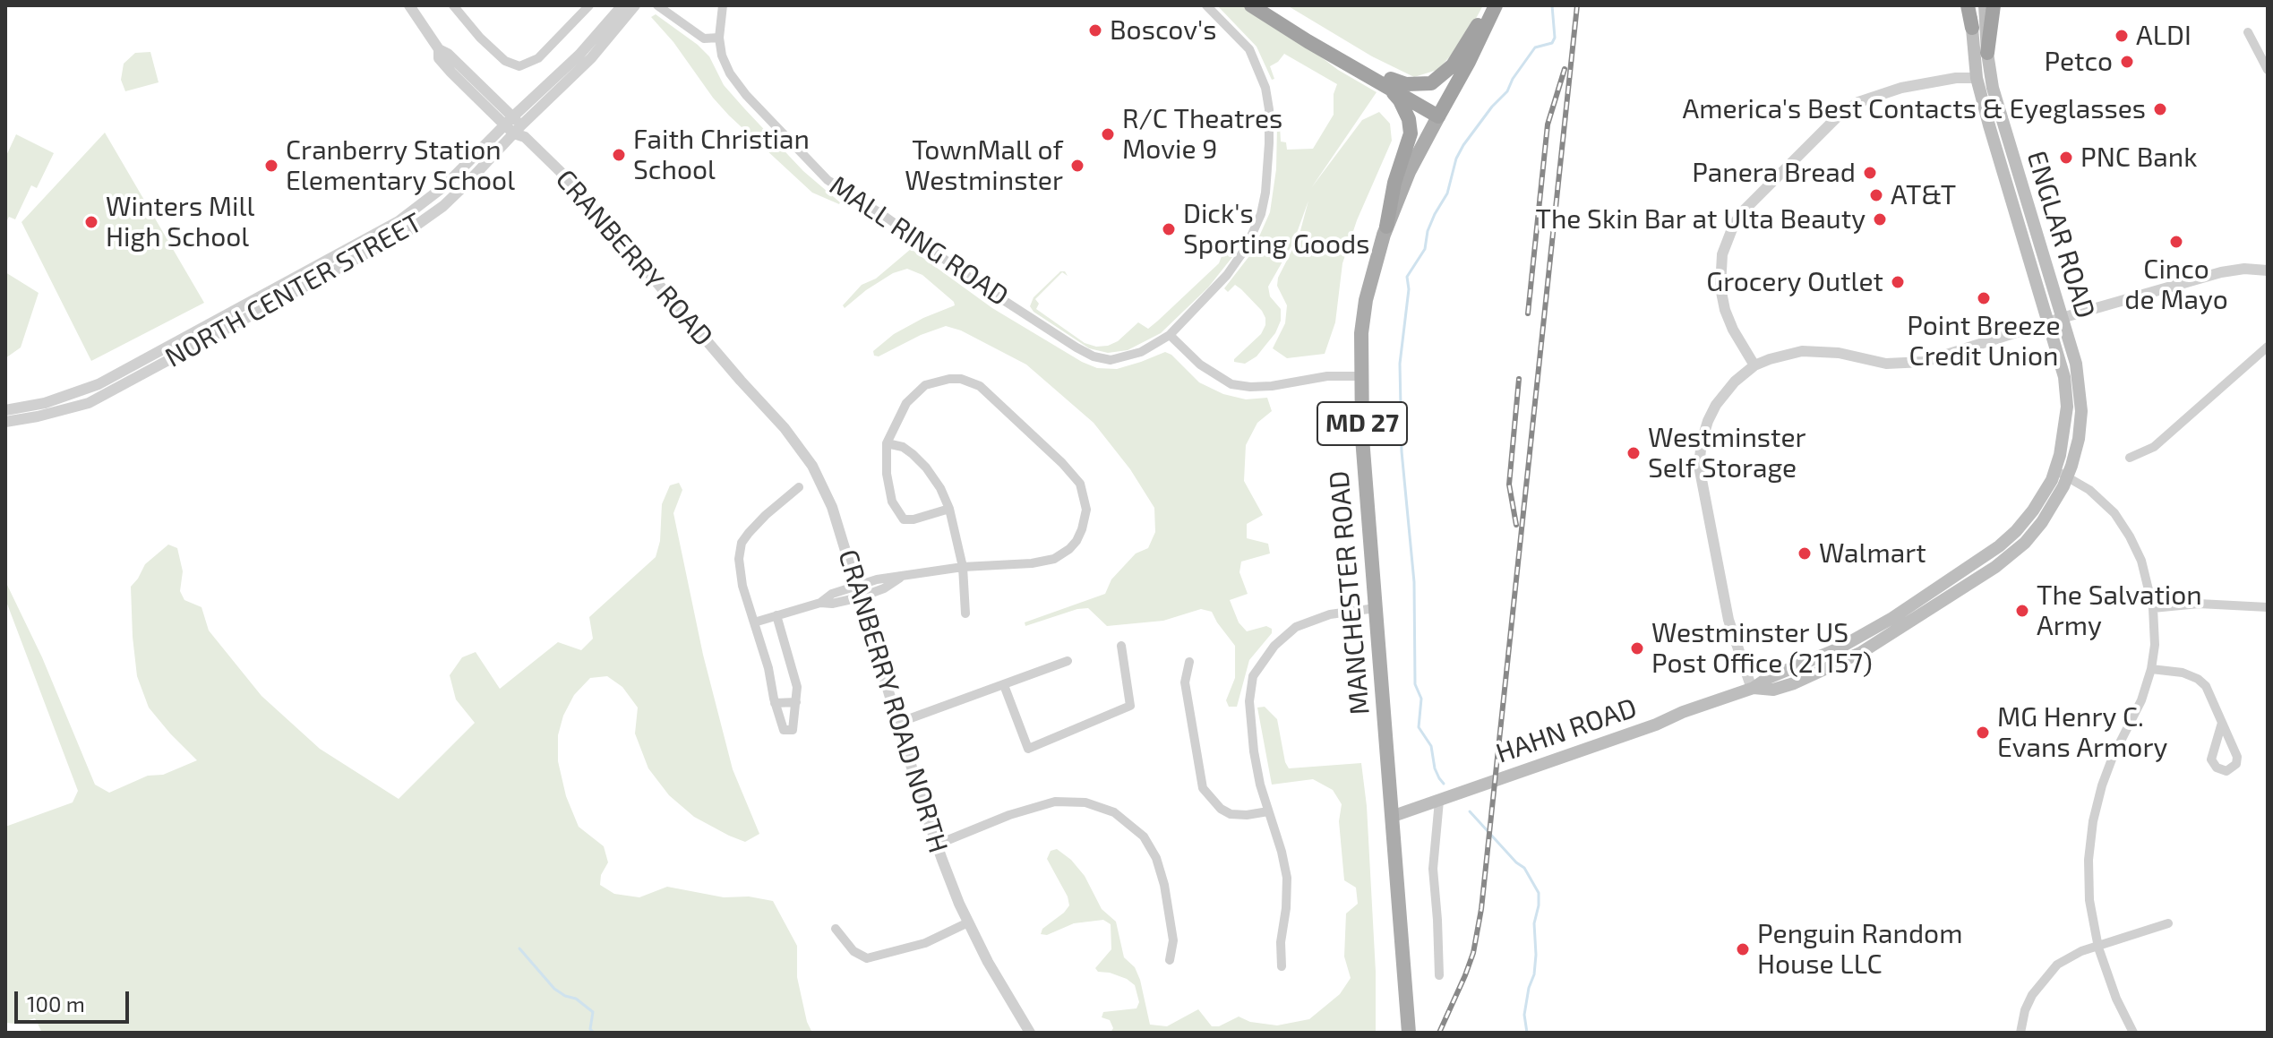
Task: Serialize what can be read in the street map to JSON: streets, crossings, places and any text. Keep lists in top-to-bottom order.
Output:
{
  "streets": {
    "highway": ["MD 27", "MANCHESTER ROAD"],
    "main road": ["ENGLAR ROAD", "HAHN ROAD"],
    "street": [
      "MALL RING ROAD",
      "CRANBERRY ROAD",
      "NORTH CENTER STREET",
      "CRANBERRY ROAD NORTH"
    ]
  },
  "crossings": [
    ["ENGLAR ROAD", "HAHN ROAD"],
    ["CRANBERRY ROAD", "NORTH CENTER STREET"],
    ["CRANBERRY ROAD", "CRANBERRY ROAD NORTH"],
    ["MANCHESTER ROAD", "HAHN ROAD"]
  ],
  "places": [
    "Boscov's",
    "ALDI",
    "Petco",
    "America's Best Contacts & Eyeglasses",
    "R/C Theatres Movie 9",
    "Faith Christian School",
    "PNC Bank",
    "Cranberry Station Elementary School",
    "TownMall of Westminster",
    "Panera Bread",
    "AT&T",
    "The Skin Bar at Ulta Beauty",
    "Winters Mill High School",
    "Dick's Sporting Goods",
    "Cinco de Mayo",
    "Grocery Outlet",
    "Point Breeze Credit Union",
    "Westminster Self Storage",
    "Walmart",
    "The Salvation Army",
    "Westminster US Post Office (21157)",
    "MG Henry C. Evans Armory",
    "Penguin Random House LLC"
  ],
  "scale_bar": "100 m"
}
